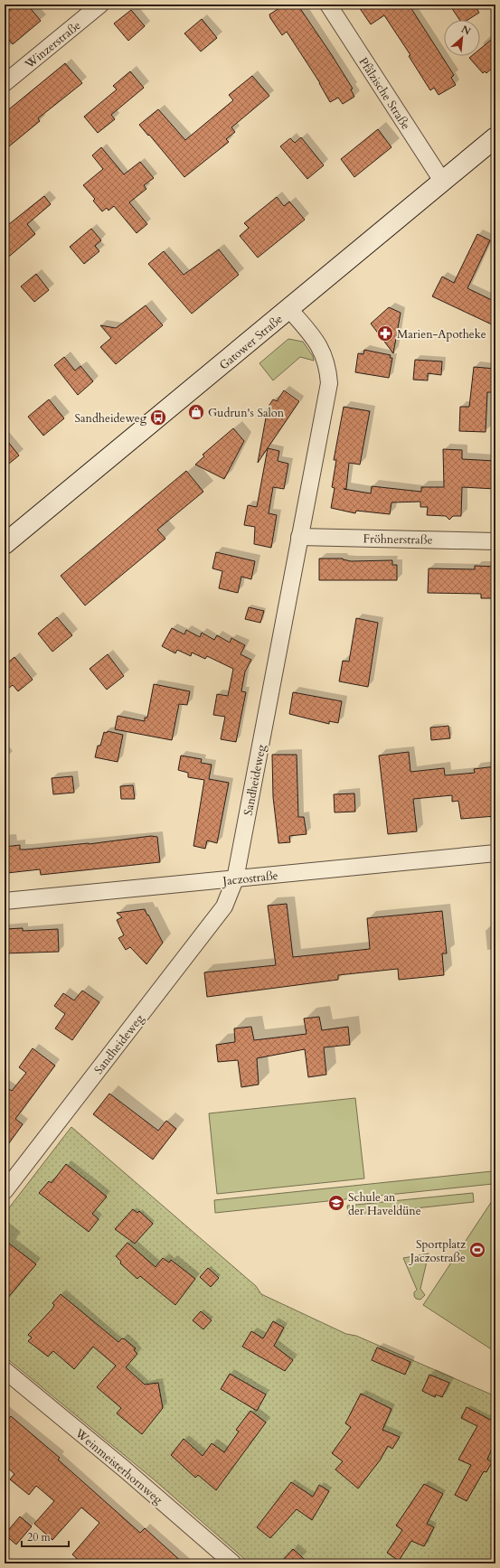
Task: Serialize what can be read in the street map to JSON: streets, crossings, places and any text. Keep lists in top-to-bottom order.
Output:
{
  "streets": {
    "main road": ["Gatower Straße"],
    "street": [
      "Winzerstraße",
      "Pfälzische Straße",
      "Fröhnerstraße",
      "Sandheideweg",
      "Jaczostraße",
      "Weinmeisterhornweg"
    ]
  },
  "crossings": [
    ["Pfälzische Straße", "Gatower Straße"],
    ["Gatower Straße", "Sandheideweg"],
    ["Fröhnerstraße", "Sandheideweg"],
    ["Sandheideweg", "Jaczostraße"]
  ],
  "places": {
    "pharmacy": ["Marien-Apotheke"],
    "shop": ["Gudrun's Salon"],
    "bus stop": ["Sandheideweg"],
    "school or university": ["Schule an der Haveldüne"],
    "sports": ["Sportplatz Jaczostraße"]
  },
  "scale_bar": "20 m",
  "north": "top right"
}
